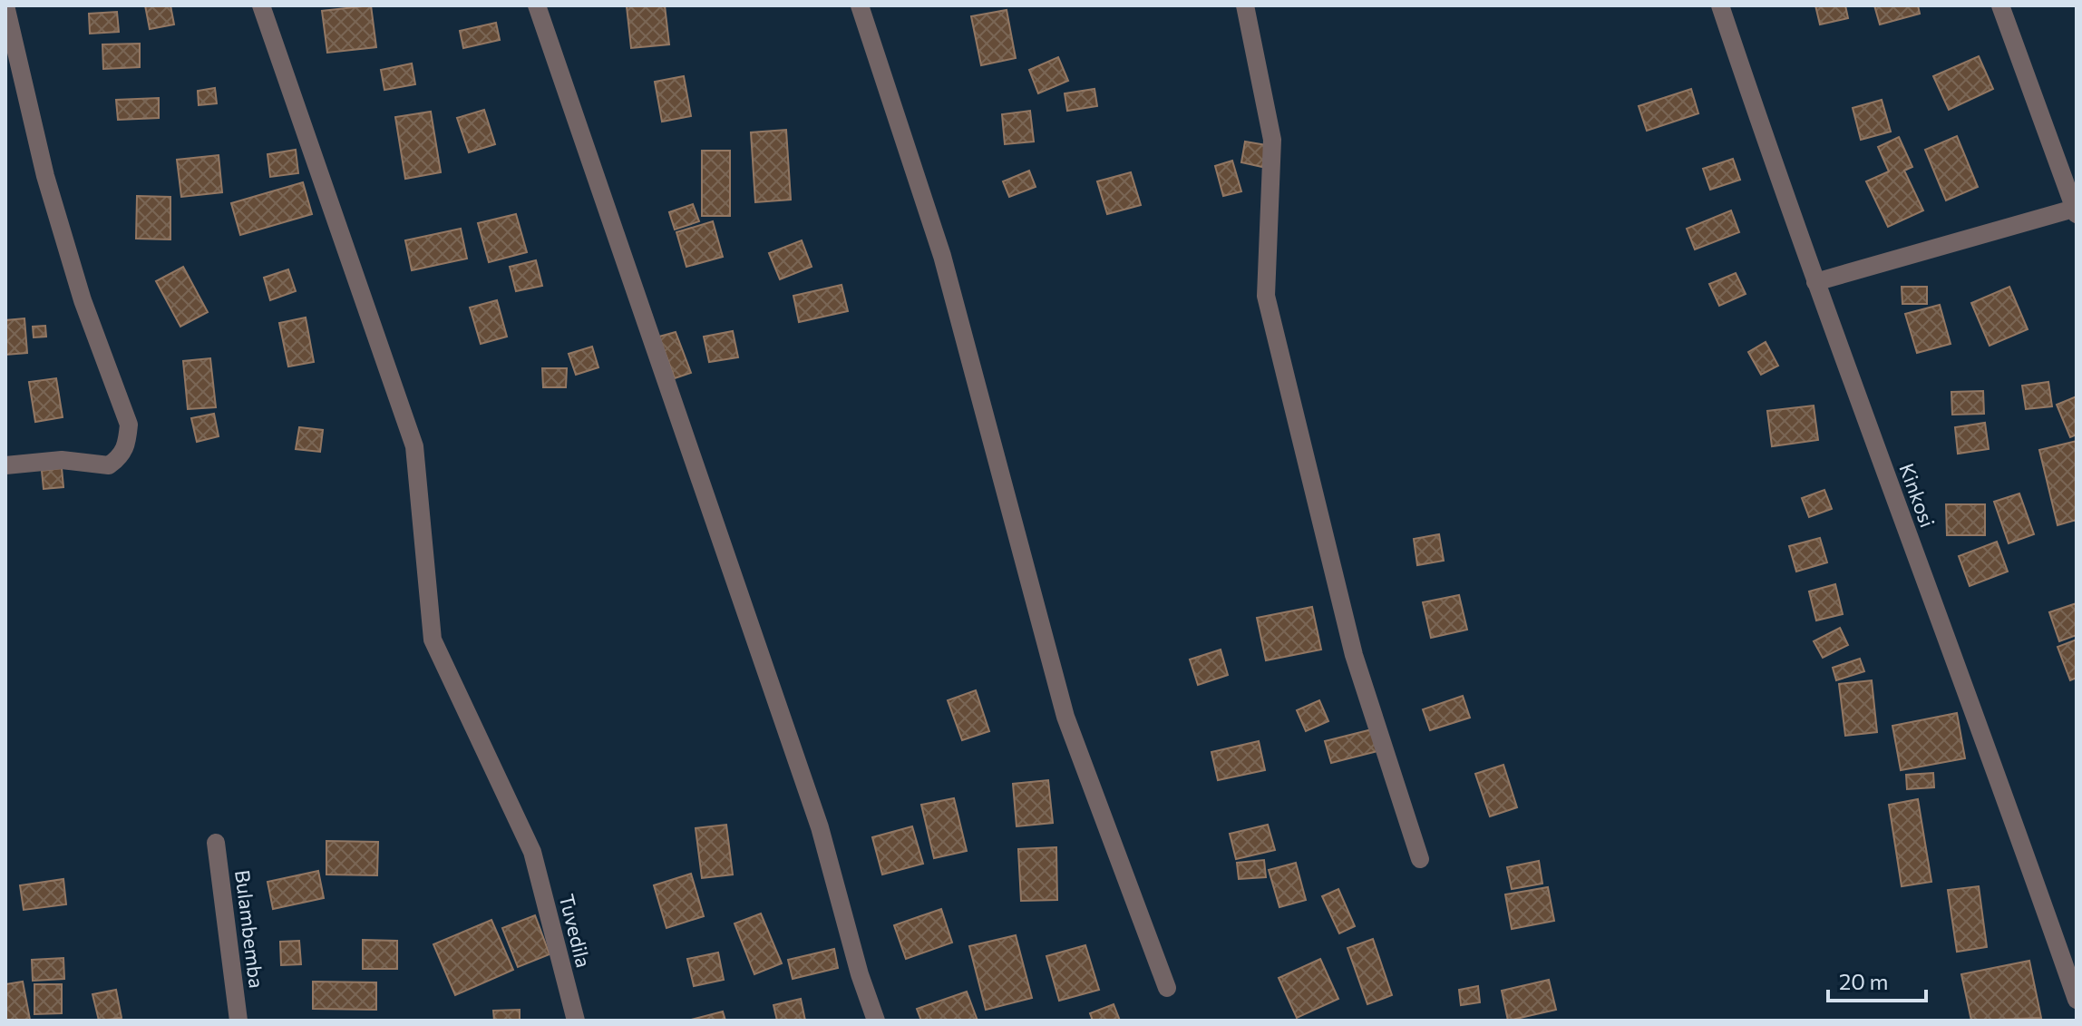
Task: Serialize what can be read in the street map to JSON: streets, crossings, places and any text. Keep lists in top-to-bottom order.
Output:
{
  "streets": {
    "street": ["Kinkosi", "Bulambemba", "Tuvedila"]
  },
  "scale_bar": "20 m"
}
